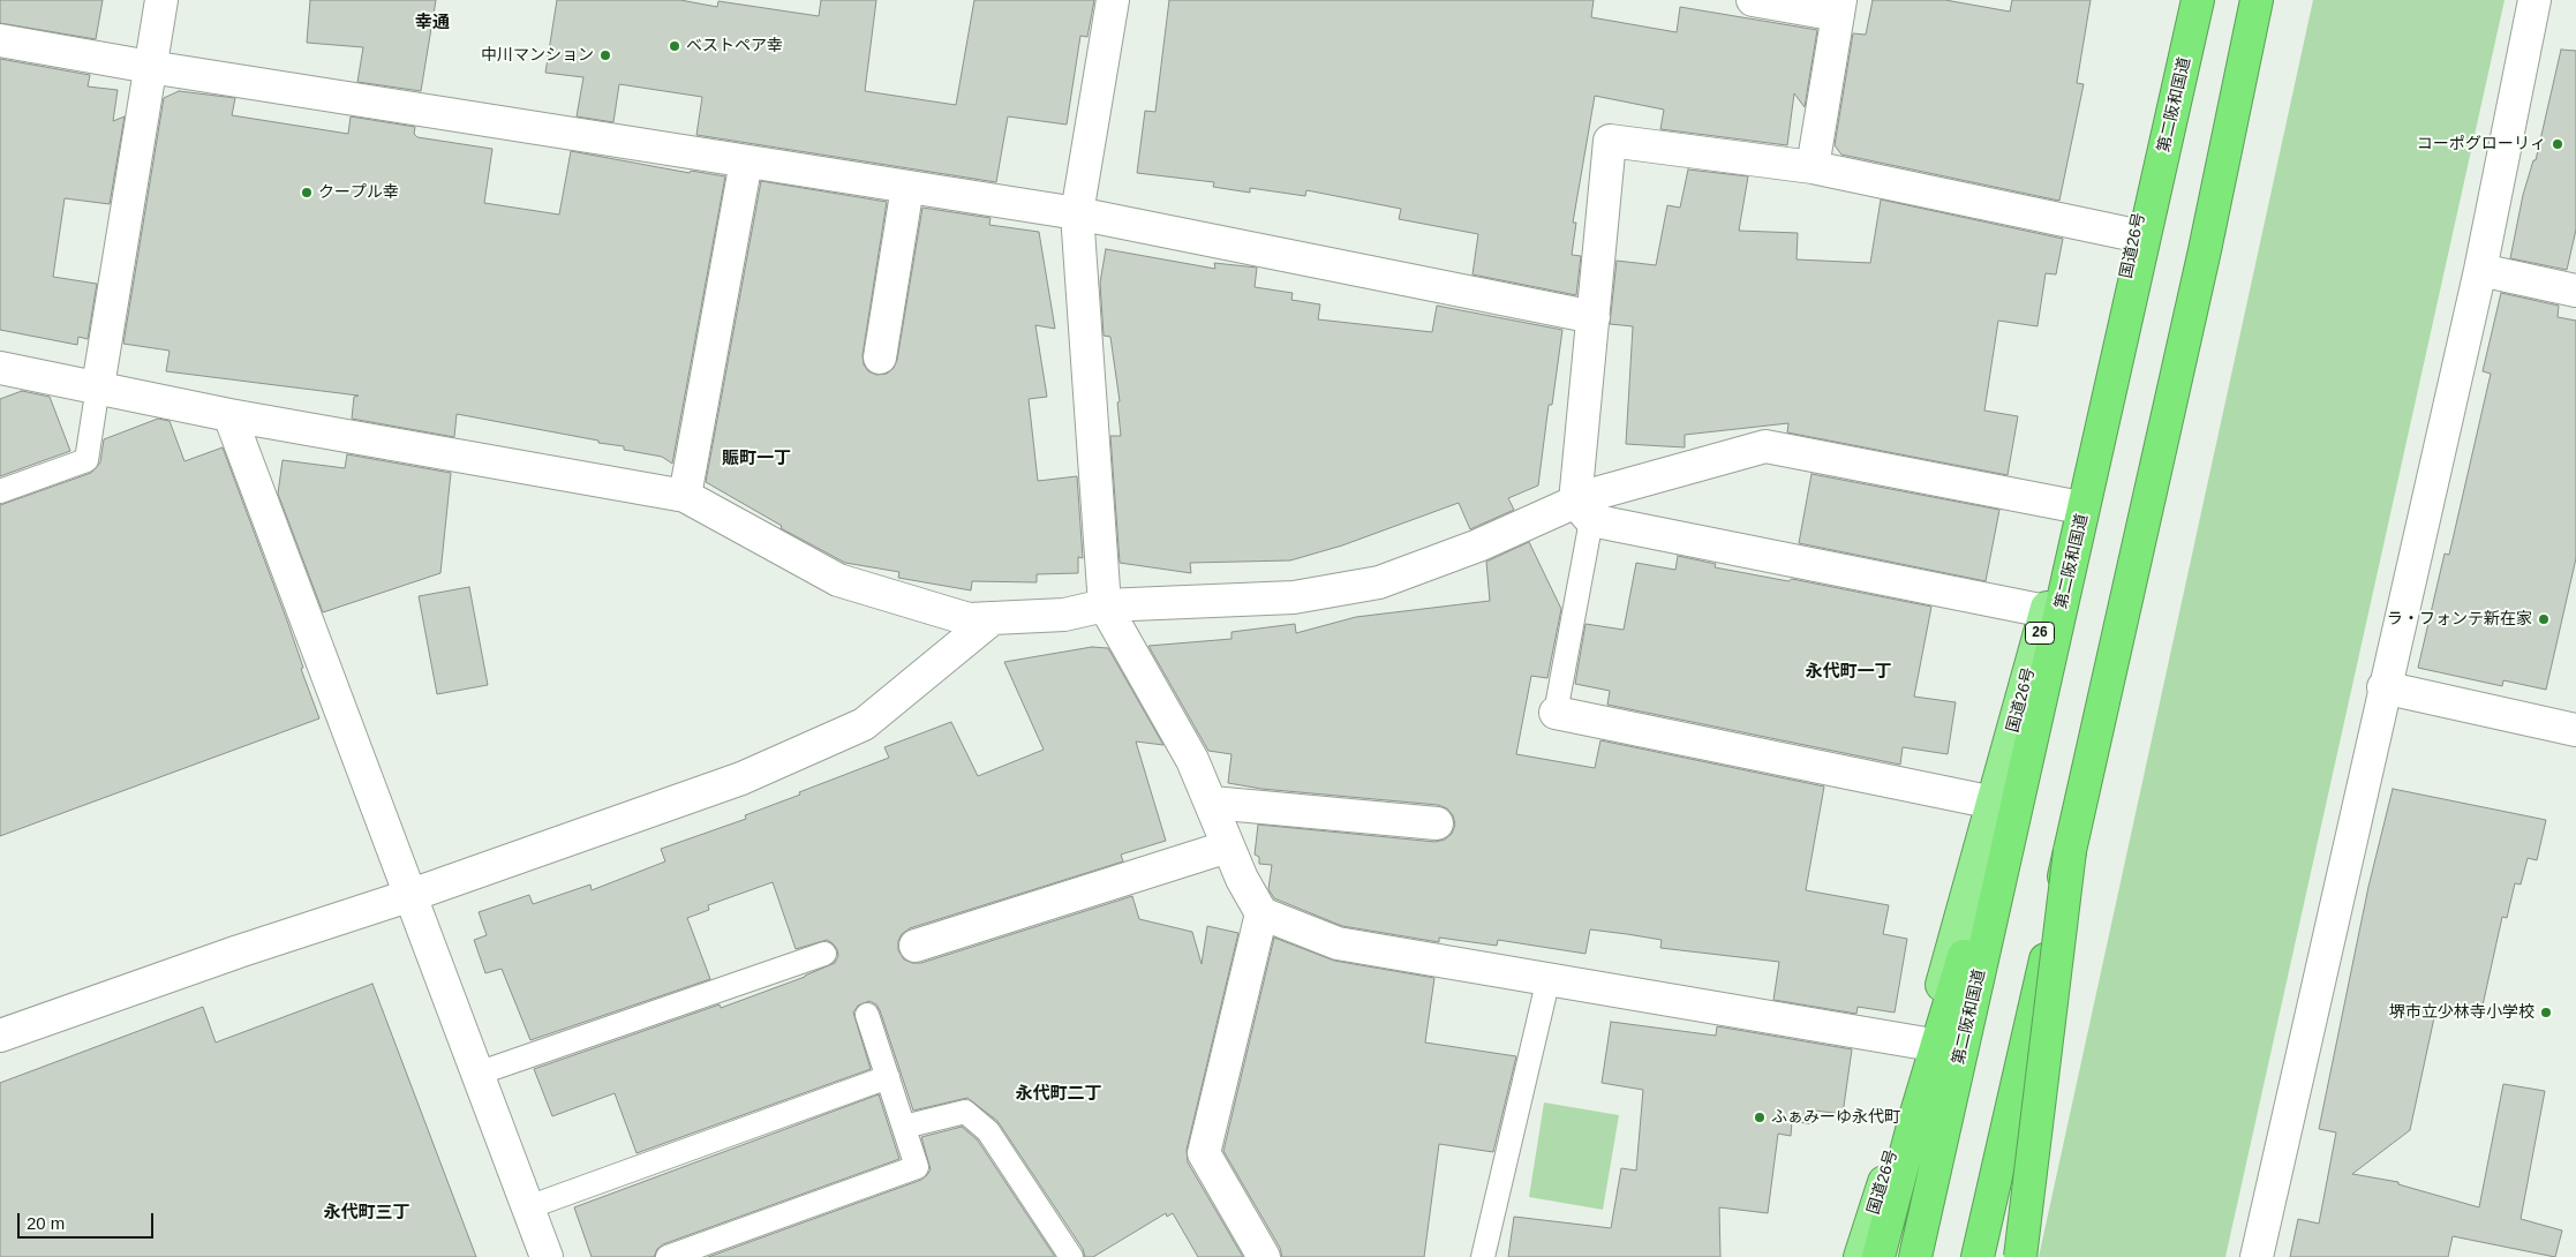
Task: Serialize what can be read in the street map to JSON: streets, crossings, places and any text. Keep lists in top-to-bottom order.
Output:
{
  "streets": {
    "highway": ["第二阪和国道", "国道26号", "26"]
  },
  "districts": [
    "幸通",
    "賑町一丁",
    "永代町一丁",
    "永代町二丁",
    "永代町三丁"
  ],
  "places": [
    "ベストペア幸",
    "中川マンション",
    "コーポグローリィ",
    "クープル幸",
    "ラ・フォンテ新在家",
    "堺市立少林寺小学校",
    "ふぁみーゆ永代町"
  ],
  "scale_bar": "20 m"
}
